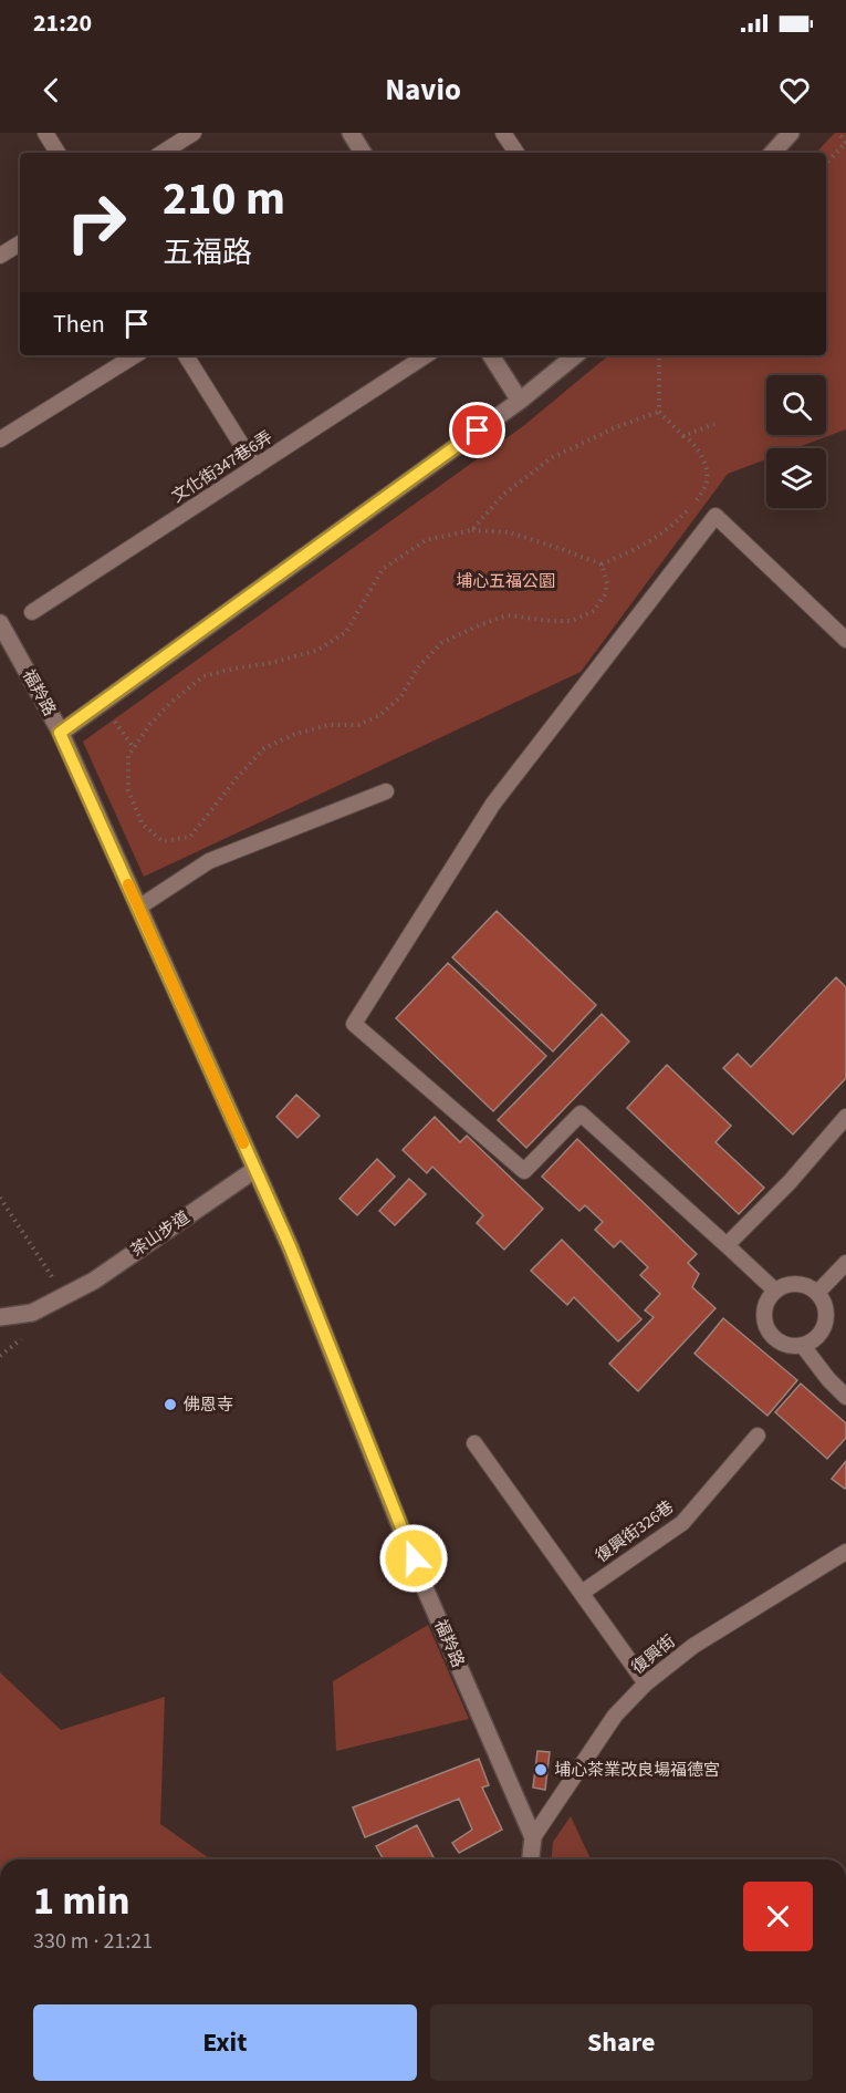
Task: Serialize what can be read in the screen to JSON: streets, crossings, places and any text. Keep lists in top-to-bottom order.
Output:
{
  "streets": {
    "street": ["福羚路", "茶山步道"],
    "lane": ["文化街347巷6弄", "復興街326巷", "復興街"]
  },
  "crossings": [
    ["福羚路", "茶山步道"],
    ["福羚路", "復興街"]
  ],
  "parks": ["埔心五福公園"],
  "places": ["佛恩寺", "埔心茶業改良場福德宮"],
  "page": {
    "status": "21:20",
    "header": "Navio",
    "turn": ["210 m", "五福路"],
    "then": "Then",
    "heading": ["1 min", "330 m · 21:21"],
    "buttons": ["Exit", "Share"]
  }
}
